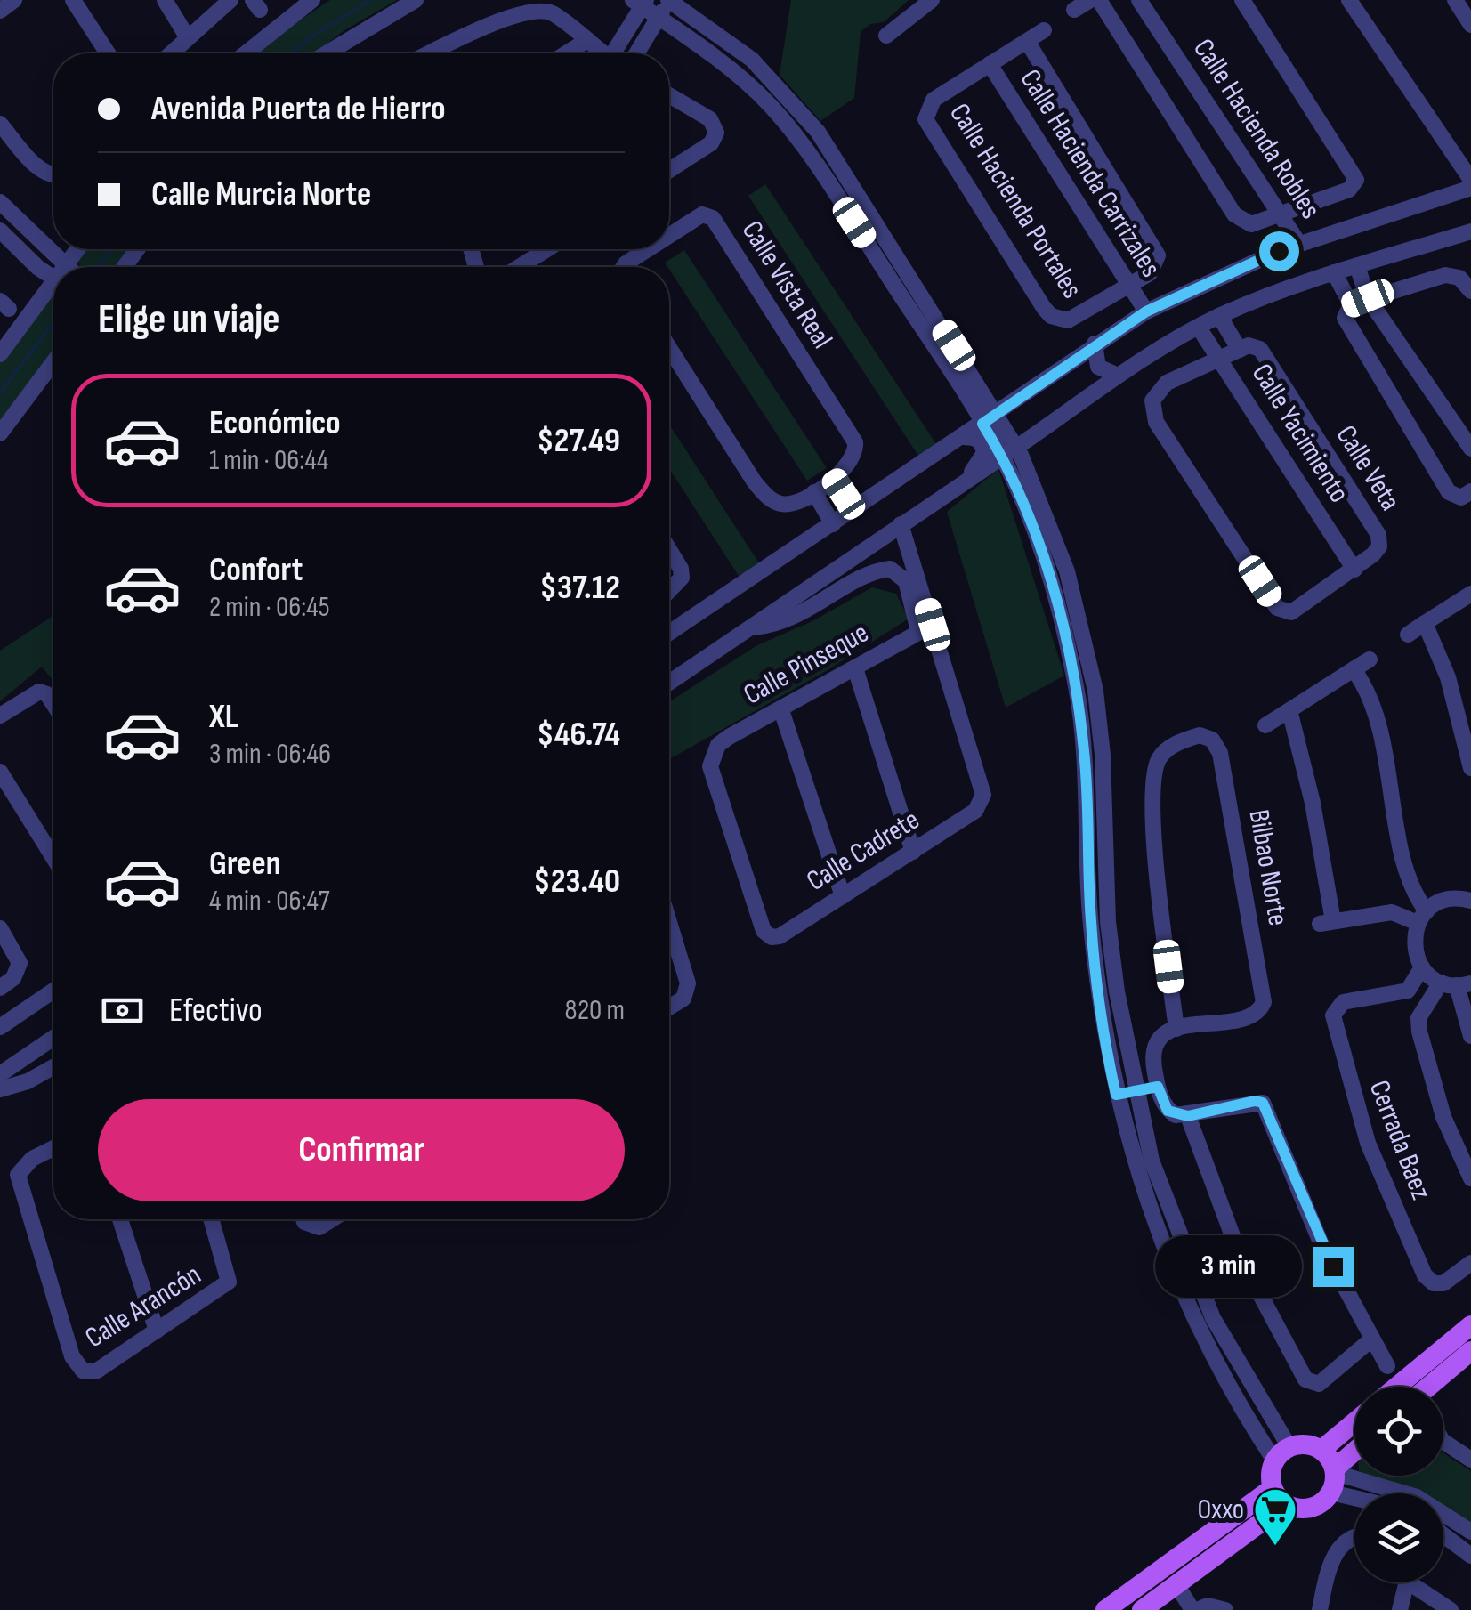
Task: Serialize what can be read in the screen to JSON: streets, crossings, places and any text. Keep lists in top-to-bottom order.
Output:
{
  "streets": {
    "street": [
      "Calle Hacienda Robles",
      "Calle Hacienda Carrizales",
      "Calle Hacienda Portales",
      "Calle Vista Real",
      "Calle Yacimiento",
      "Calle Veta",
      "Calle Pinseque",
      "Calle Cadrete",
      "Bilbao Norte",
      "Cerrada Baez",
      "Calle Arancón"
    ]
  },
  "crossings": [
    ["Calle Hacienda Carrizales", "Calle Hacienda Portales"],
    ["Calle Yacimiento", "Calle Veta"],
    ["Calle Pinseque", "Calle Cadrete"]
  ],
  "places": {
    "supermarket": ["Oxxo"]
  },
  "page": {
    "banner": ["Avenida Puerta de Hierro", "Calle Murcia Norte"],
    "heading": "Elige un viaje",
    "list": [
      {
        "name": "Económico",
        "note": "1 min · 06:44",
        "value": "$27.49"
      },
      {
        "name": "Confort",
        "note": "2 min · 06:45",
        "value": "$37.12"
      },
      {
        "name": "XL",
        "note": "3 min · 06:46",
        "value": "$46.74"
      },
      {
        "name": "Green",
        "note": "4 min · 06:47",
        "value": "$23.40"
      }
    ],
    "pay": ["Efectivo", "820 m"],
    "buttons": "Confirmar",
    "bubble": "3 min"
  }
}
